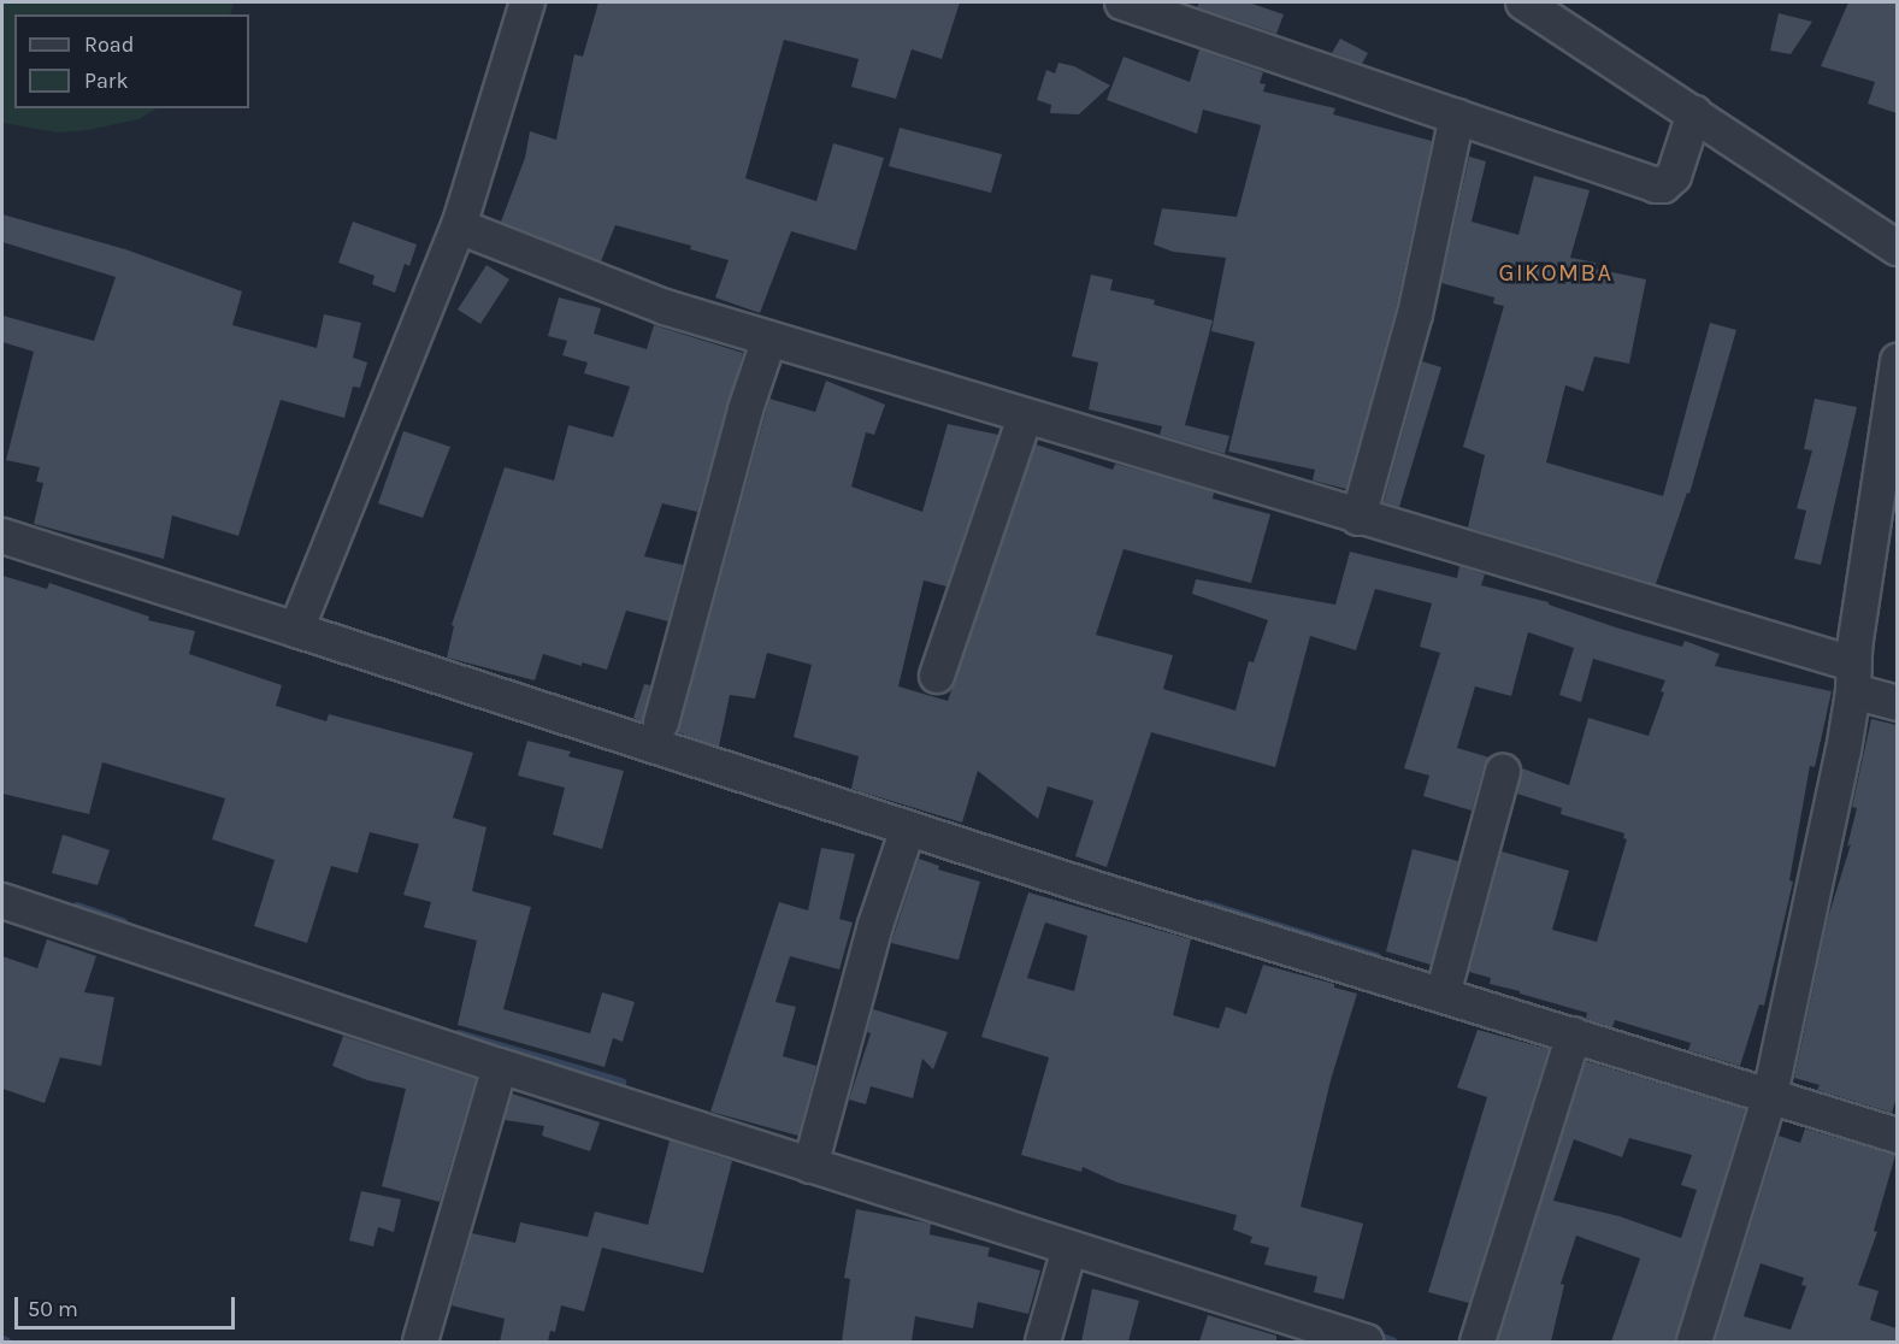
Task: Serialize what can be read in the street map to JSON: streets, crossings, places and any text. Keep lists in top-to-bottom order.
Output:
{
  "districts": ["GIKOMBA"],
  "legend": ["Road", "Park"],
  "scale_bar": "50 m"
}
